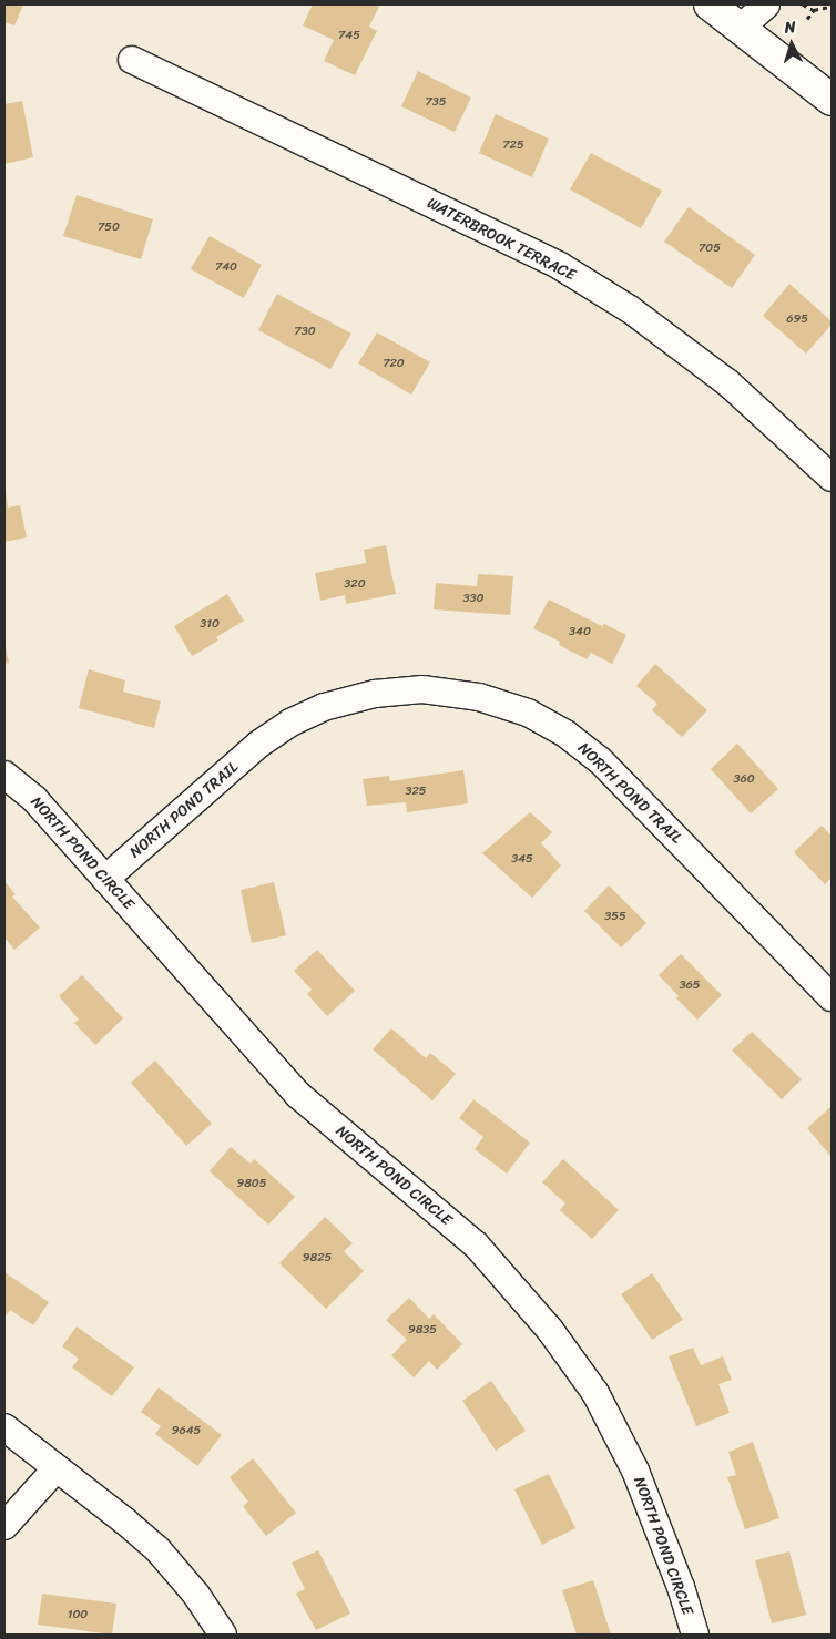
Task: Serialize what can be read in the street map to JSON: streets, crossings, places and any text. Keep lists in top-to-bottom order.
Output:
{
  "streets": {
    "street": ["WATERBROOK TERRACE", "NORTH POND TRAIL", "NORTH POND CIRCLE"]
  },
  "crossings": [
    ["NORTH POND TRAIL", "NORTH POND CIRCLE"]
  ],
  "house_numbers": [
    "745",
    "735",
    "725",
    "750",
    "705",
    "740",
    "695",
    "730",
    "720",
    "320",
    "330",
    "310",
    "340",
    "360",
    "325",
    "345",
    "355",
    "365",
    "9805",
    "9825",
    "9835",
    "9645",
    "100"
  ],
  "north": "top"
}
